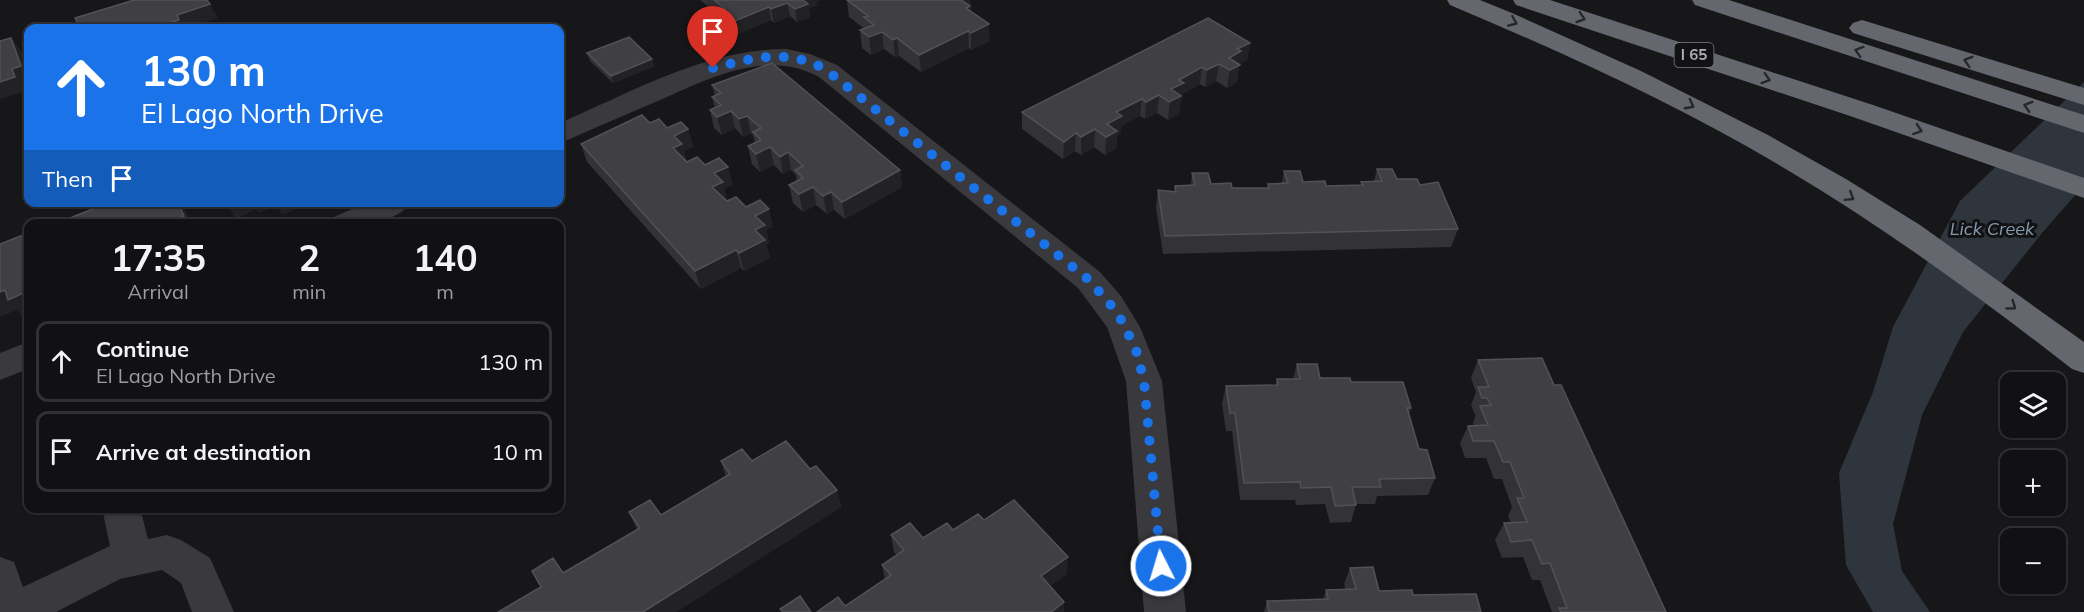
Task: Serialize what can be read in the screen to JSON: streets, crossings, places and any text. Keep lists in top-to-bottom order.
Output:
{
  "streets": {
    "highway": ["I 65"]
  },
  "water": ["Lick Creek"],
  "page": {
    "turn": ["130 m", "El Lago North Drive"],
    "then": "Then",
    "eta": [
      "17:35",
      "Arrival",
      "2",
      "min",
      "140",
      "m"
    ],
    "list": [
      {
        "name": "Continue",
        "note": "El Lago North Drive",
        "value": "130 m"
      },
      {
        "name": "Arrive at destination",
        "value": "10 m"
      }
    ],
    "map_buttons": ["+", "−"]
  }
}
